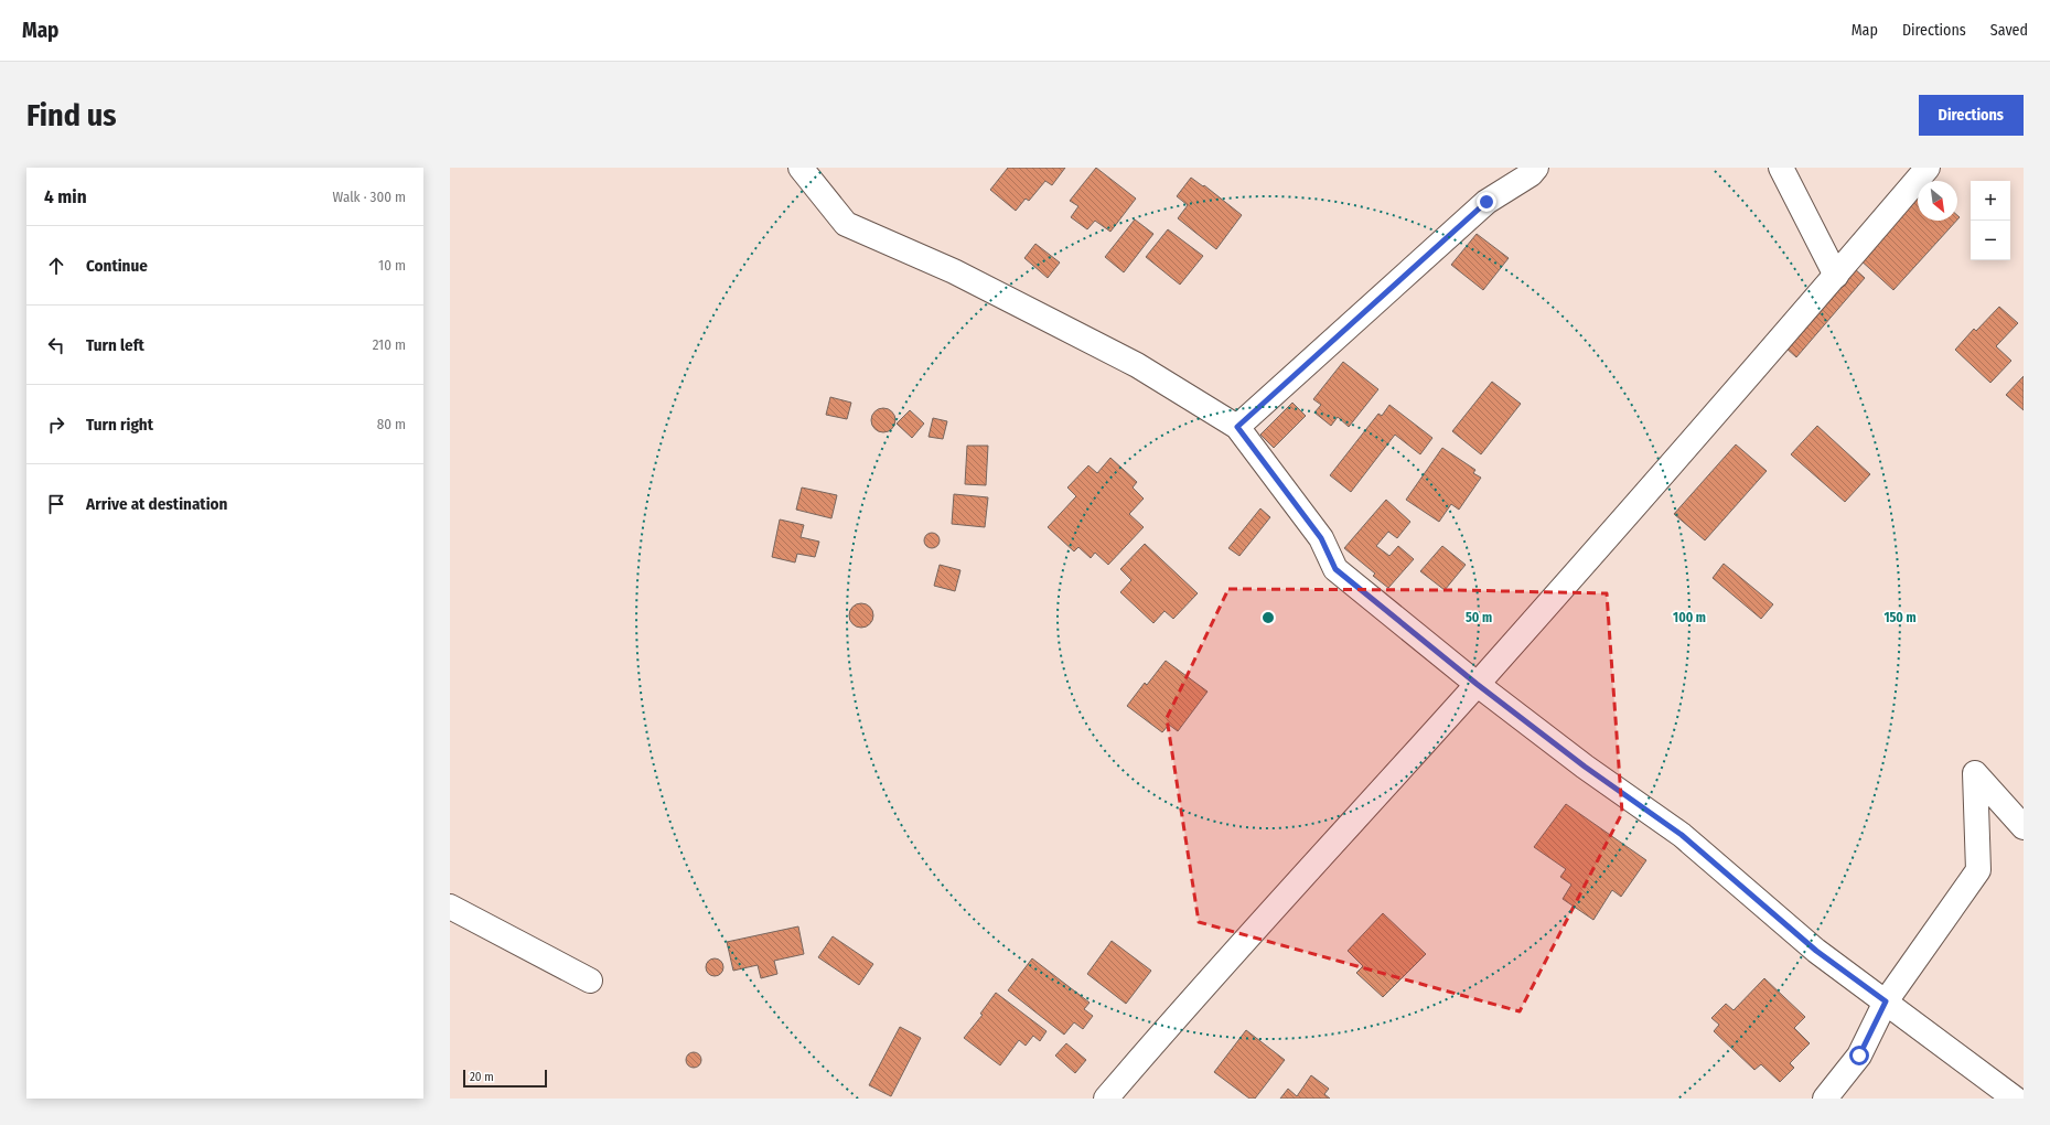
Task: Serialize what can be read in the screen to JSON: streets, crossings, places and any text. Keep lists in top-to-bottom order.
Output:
{
  "scale_bar": "20 m",
  "north": "bottom right",
  "page": {
    "header": "Map",
    "nav": ["Map", "Directions", "Saved"],
    "buttons": "Directions",
    "title": "Find us",
    "heading": ["4 min", "Walk · 300 m"],
    "map_buttons": ["+", "−"],
    "list": [
      ["Continue", "10 m"],
      ["Turn left", "210 m"],
      ["Turn right", "80 m"],
      "Arrive at destination"
    ],
    "scale": "20 m"
  },
  "rings": ["50 m", "100 m", "150 m"]
}
